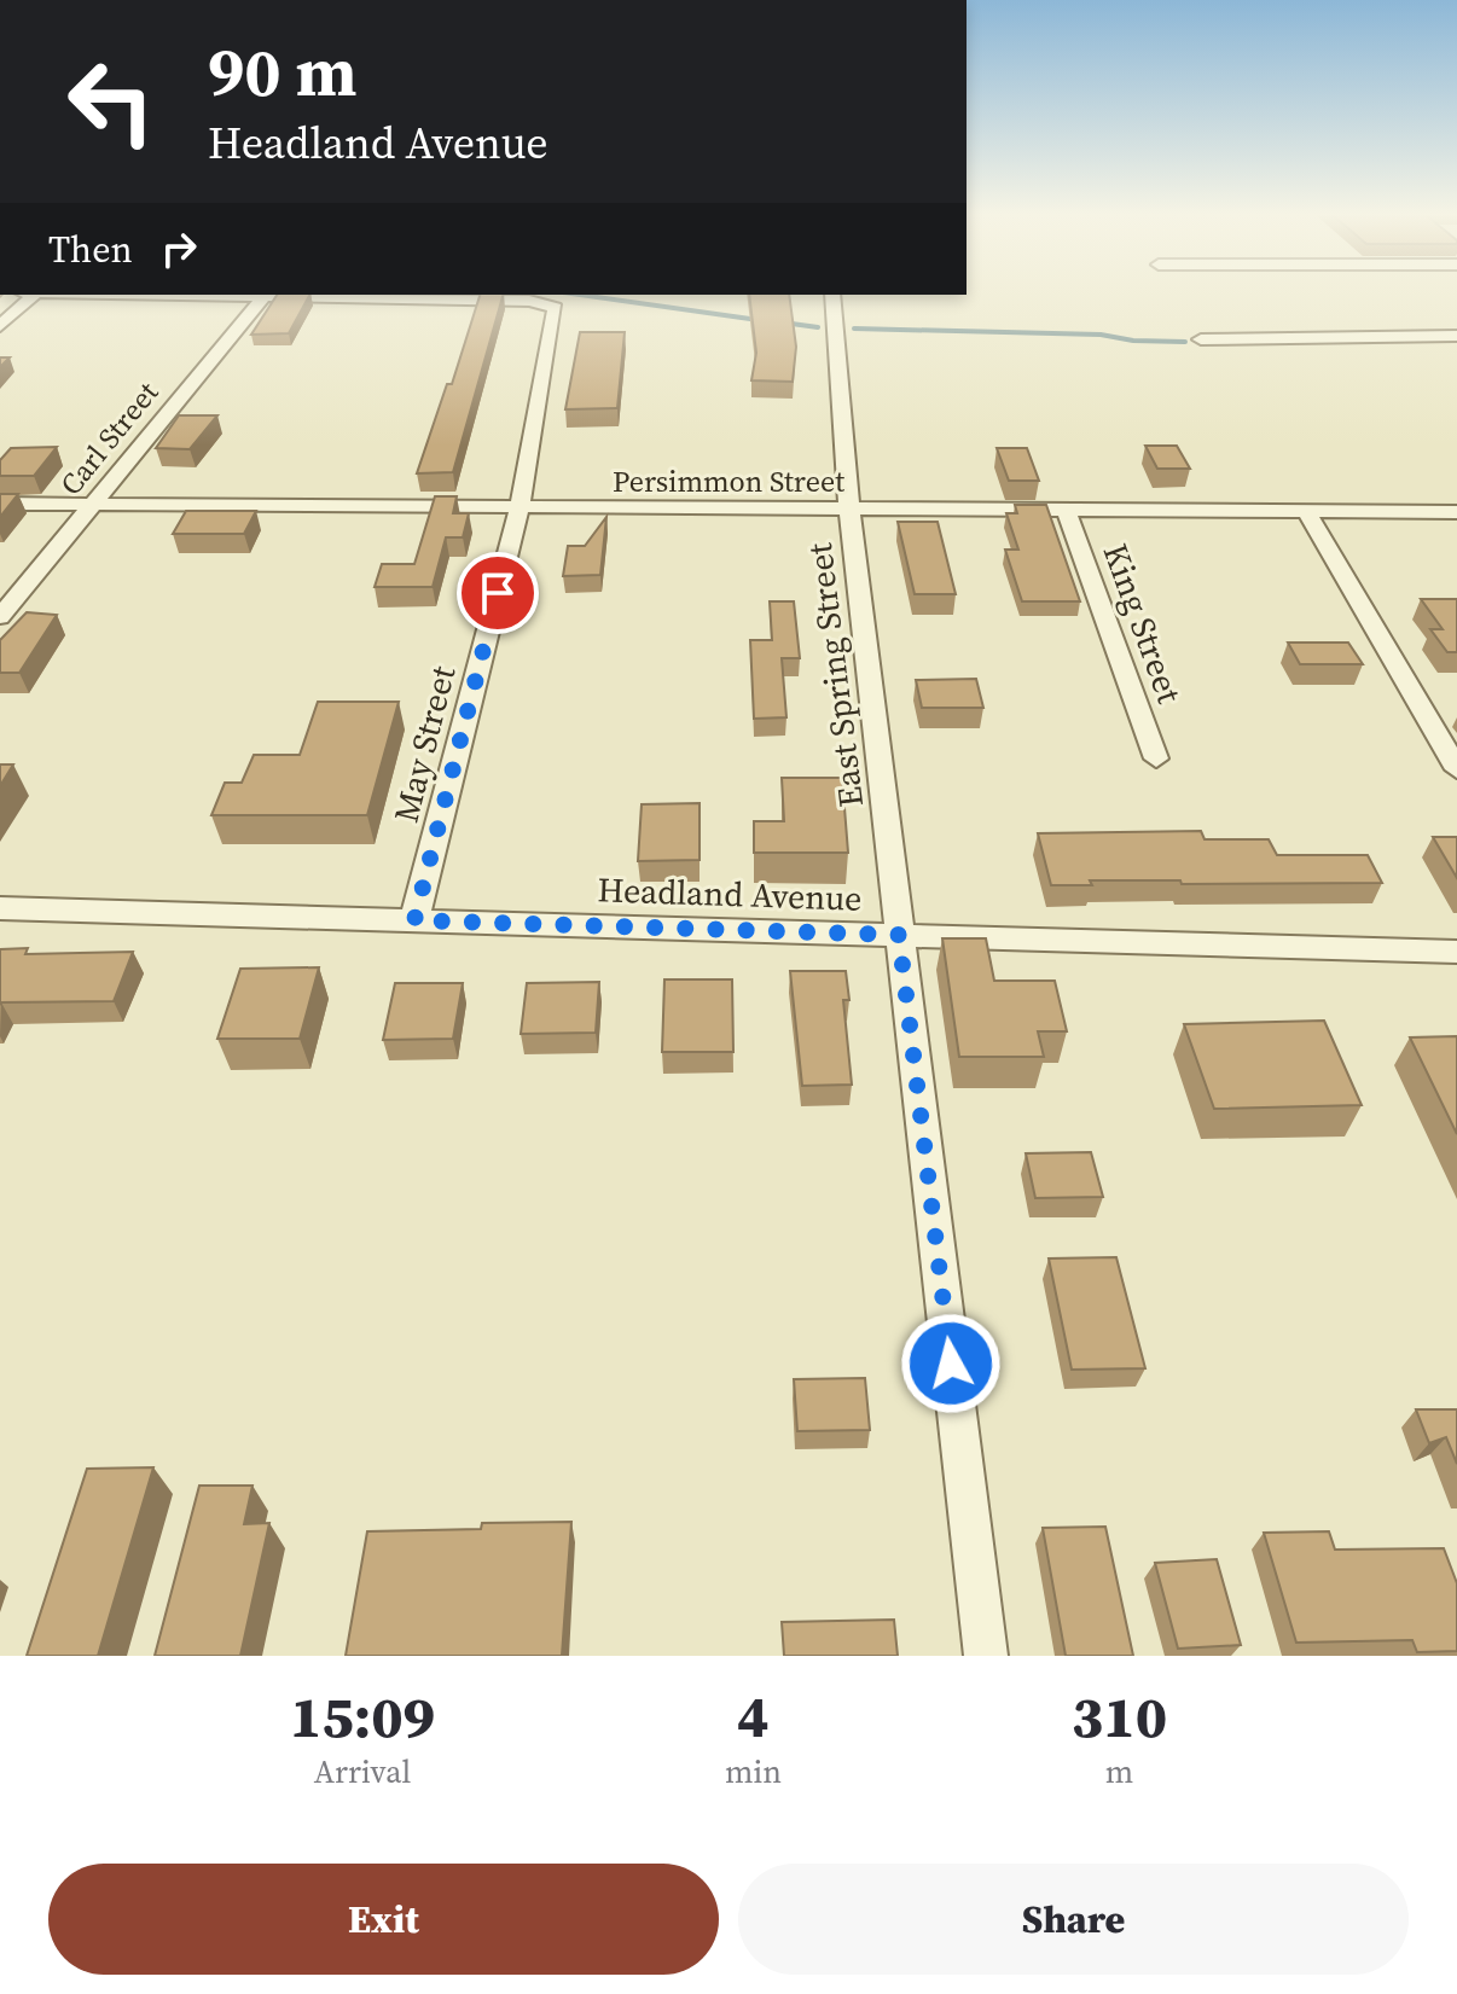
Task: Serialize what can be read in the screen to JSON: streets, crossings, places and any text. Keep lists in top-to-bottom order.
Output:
{
  "streets": {
    "street": [
      "Carl Street",
      "Persimmon Street",
      "King Street",
      "East Spring Street",
      "May Street",
      "Headland Avenue"
    ]
  },
  "crossings": [
    ["Carl Street", "Persimmon Street"],
    ["Carl Street", "May Street"],
    ["Persimmon Street", "King Street"],
    ["Persimmon Street", "East Spring Street"],
    ["Persimmon Street", "May Street"],
    ["East Spring Street", "Headland Avenue"],
    ["May Street", "Headland Avenue"]
  ],
  "page": {
    "turn": ["90 m", "Headland Avenue"],
    "then": "Then",
    "eta": [
      "15:09",
      "Arrival",
      "4",
      "min",
      "310",
      "m"
    ],
    "buttons": ["Exit", "Share"]
  }
}
